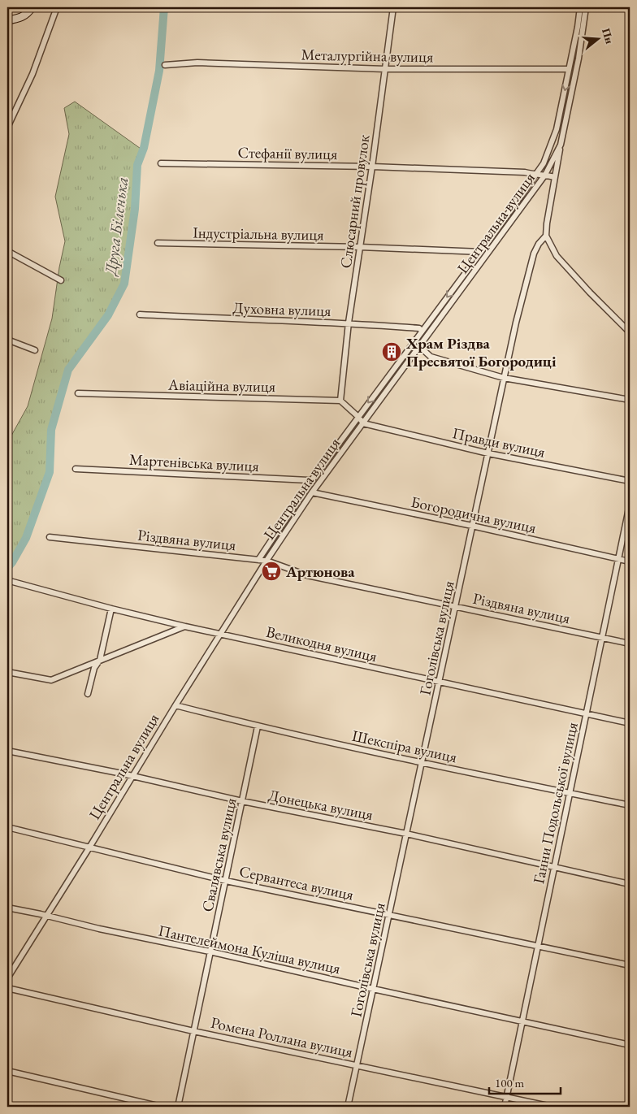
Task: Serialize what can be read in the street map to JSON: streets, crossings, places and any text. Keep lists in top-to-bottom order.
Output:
{
  "streets": {
    "street": [
      "Металургійна вулиця",
      "Стефанії вулиця",
      "Слюсарний провулок",
      "Центральна вулиця",
      "Індустріальна вулиця",
      "Духовна вулиця",
      "Авіаційна вулиця",
      "Правди вулиця",
      "Мартенівська вулиця",
      "Богородична вулиця",
      "Різдвяна вулиця",
      "Гоголівська вулиця",
      "Великодня вулиця",
      "Шекспіра вулиця",
      "Ганни Подольської вулиця",
      "Донецька вулиця",
      "Свалявська вулиця",
      "Сервантеса вулиця",
      "Пантелеймона Куліша вулиця",
      "Ромена Роллана вулиця"
    ]
  },
  "crossings": [
    ["Металургійна вулиця", "Слюсарний провулок"],
    ["Металургійна вулиця", "Центральна вулиця"],
    ["Стефанії вулиця", "Слюсарний провулок"],
    ["Стефанії вулиця", "Центральна вулиця"],
    ["Слюсарний провулок", "Індустріальна вулиця"],
    ["Слюсарний провулок", "Духовна вулиця"],
    ["Слюсарний провулок", "Авіаційна вулиця"],
    ["Центральна вулиця", "Індустріальна вулиця"],
    ["Центральна вулиця", "Духовна вулиця"],
    ["Центральна вулиця", "Правди вулиця"],
    ["Центральна вулиця", "Мартенівська вулиця"],
    ["Центральна вулиця", "Богородична вулиця"],
    ["Центральна вулиця", "Різдвяна вулиця"],
    ["Центральна вулиця", "Гоголівська вулиця"],
    ["Центральна вулиця", "Великодня вулиця"],
    ["Центральна вулиця", "Шекспіра вулиця"],
    ["Центральна вулиця", "Донецька вулиця"],
    ["Центральна вулиця", "Сервантеса вулиця"],
    ["Центральна вулиця", "Пантелеймона Куліша вулиця"],
    ["Правди вулиця", "Гоголівська вулиця"],
    ["Богородична вулиця", "Гоголівська вулиця"],
    ["Богородична вулиця", "Ганни Подольської вулиця"],
    ["Різдвяна вулиця", "Гоголівська вулиця"],
    ["Різдвяна вулиця", "Ганни Подольської вулиця"],
    ["Гоголівська вулиця", "Великодня вулиця"],
    ["Гоголівська вулиця", "Шекспіра вулиця"],
    ["Гоголівська вулиця", "Донецька вулиця"],
    ["Гоголівська вулиця", "Сервантеса вулиця"],
    ["Гоголівська вулиця", "Пантелеймона Куліша вулиця"],
    ["Гоголівська вулиця", "Ромена Роллана вулиця"],
    ["Великодня вулиця", "Ганни Подольської вулиця"],
    ["Шекспіра вулиця", "Ганни Подольської вулиця"],
    ["Шекспіра вулиця", "Свалявська вулиця"],
    ["Ганни Подольської вулиця", "Донецька вулиця"],
    ["Ганни Подольської вулиця", "Сервантеса вулиця"],
    ["Ганни Подольської вулиця", "Пантелеймона Куліша вулиця"],
    ["Ганни Подольської вулиця", "Ромена Роллана вулиця"],
    ["Донецька вулиця", "Свалявська вулиця"],
    ["Свалявська вулиця", "Сервантеса вулиця"],
    ["Свалявська вулиця", "Пантелеймона Куліша вулиця"],
    ["Свалявська вулиця", "Ромена Роллана вулиця"]
  ],
  "water": ["Друга Біленька"],
  "places": {
    "building": ["Храм Різдва Пресвятої Богородиці"],
    "supermarket": ["Артюнова"]
  },
  "scale_bar": "100 m",
  "north": "right"
}
